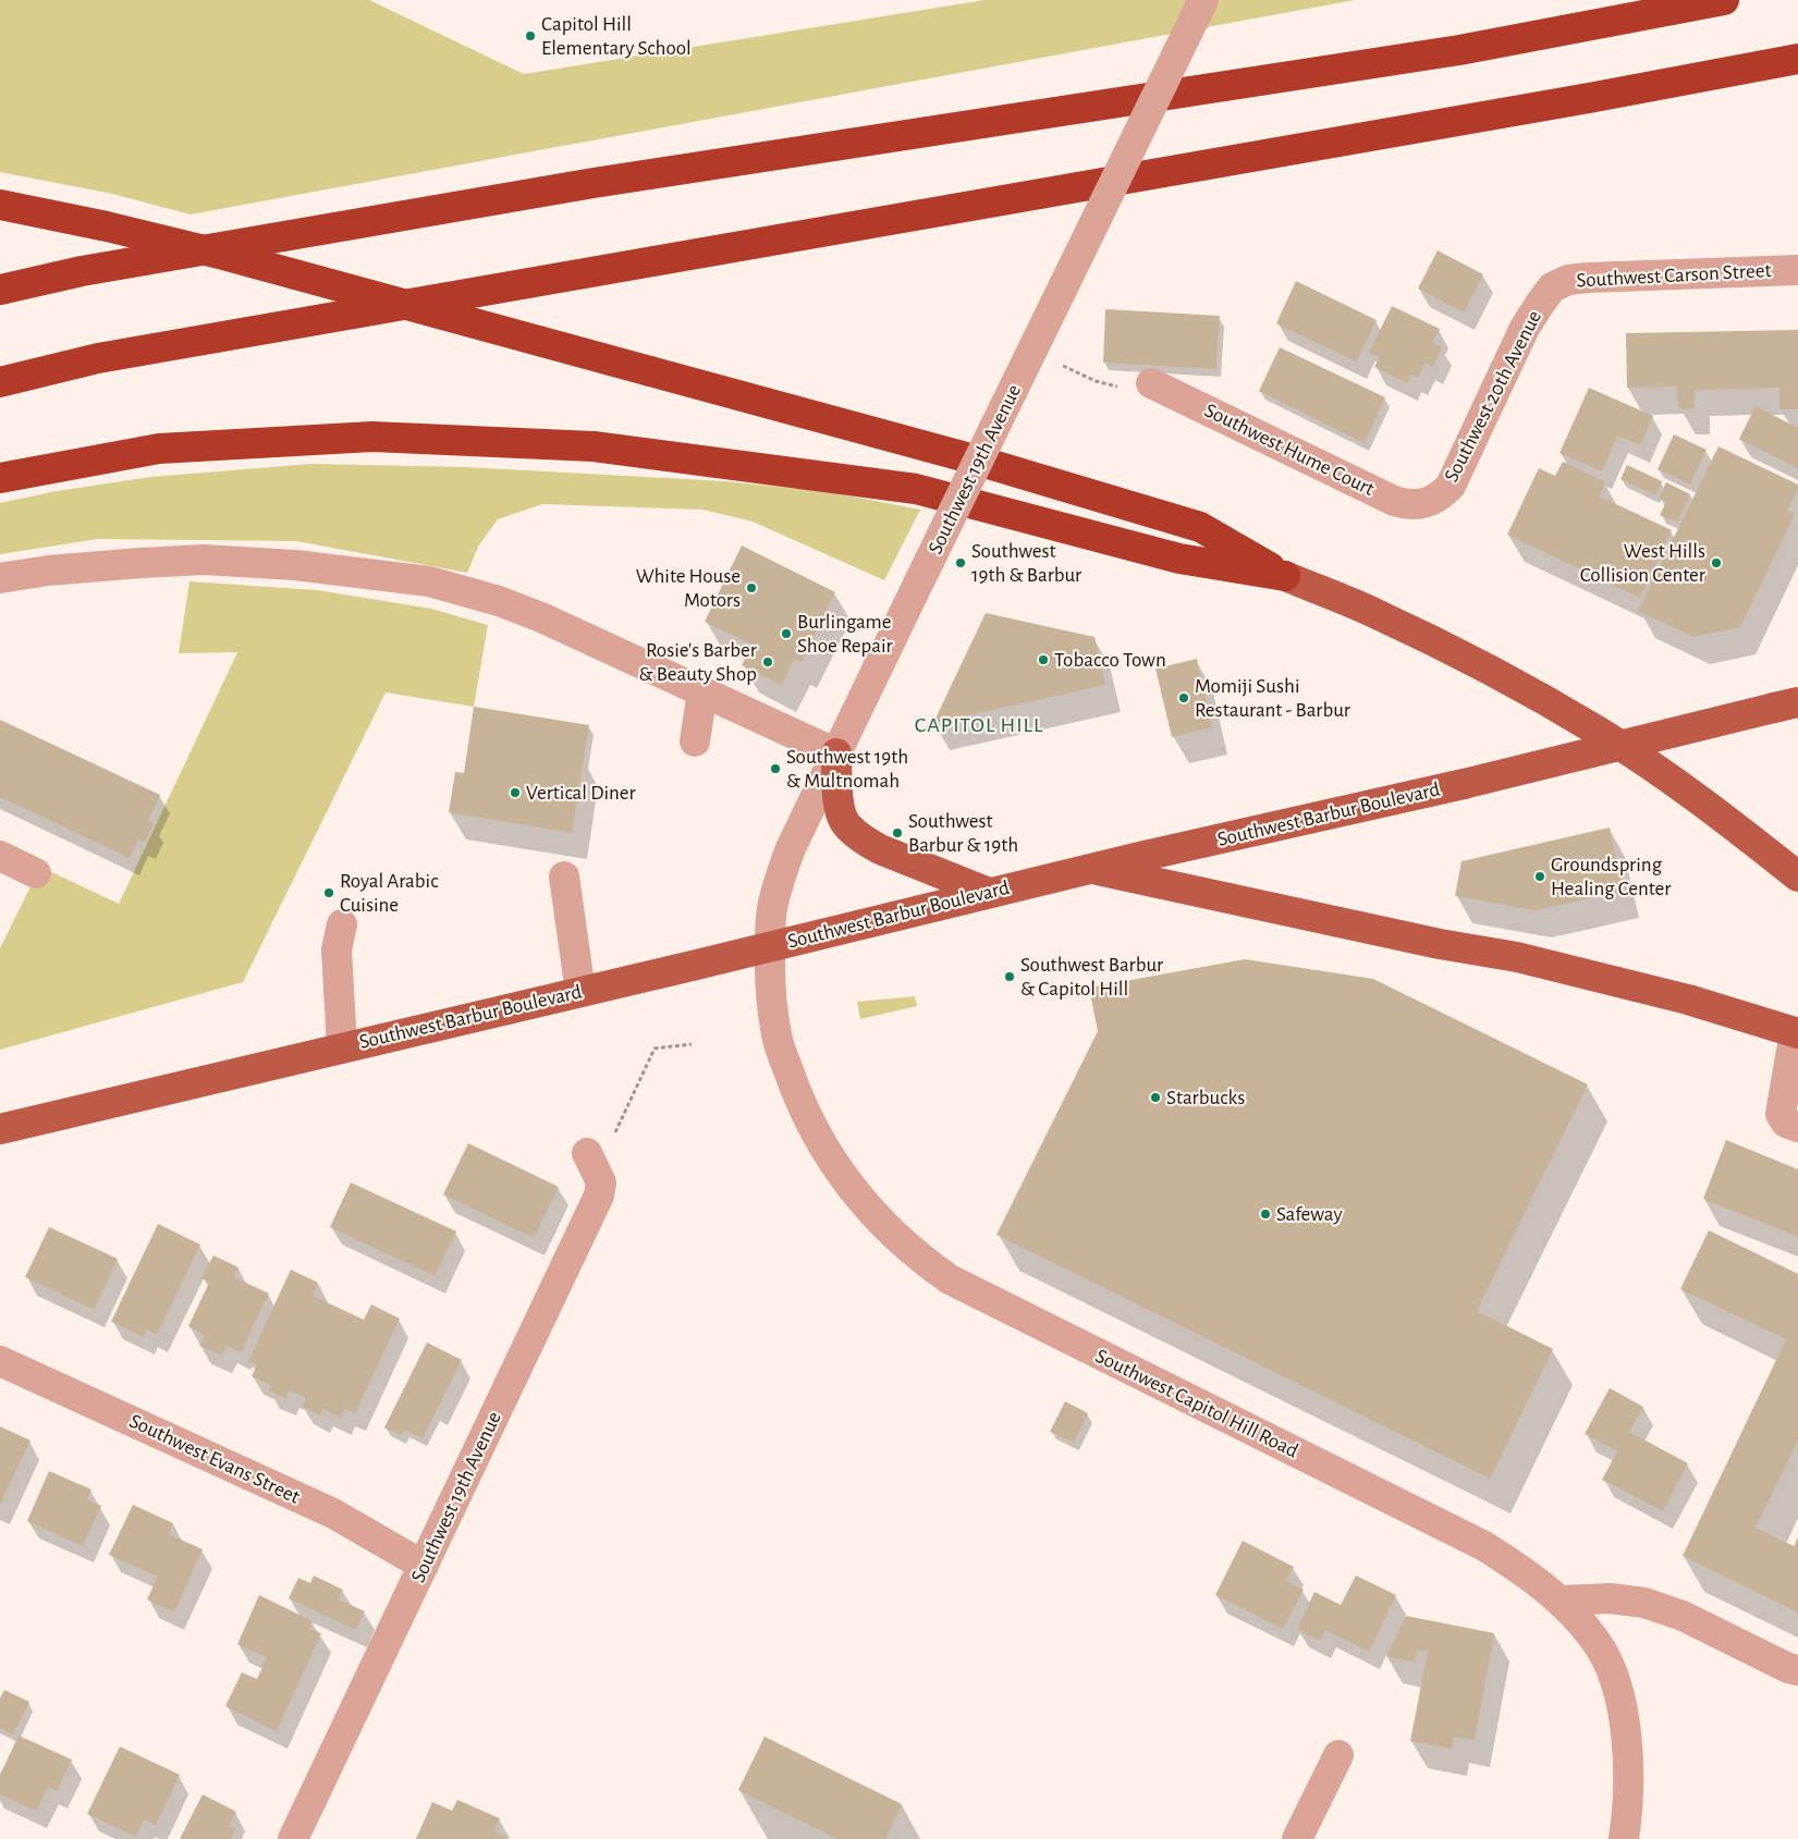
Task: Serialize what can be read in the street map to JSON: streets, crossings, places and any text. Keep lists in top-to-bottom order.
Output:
{
  "streets": {
    "main road": ["Southwest Barbur Boulevard"],
    "street": [
      "Southwest Carson Street",
      "Southwest 20th Avenue",
      "Southwest Hume Court",
      "Southwest 19th Avenue",
      "Southwest Capitol Hill Road",
      "Southwest Evans Street"
    ]
  },
  "crossings": [
    ["Southwest Carson Street", "Southwest 20th Avenue"],
    ["Southwest 20th Avenue", "Southwest Hume Court"],
    ["Southwest 19th Avenue", "Southwest Barbur Boulevard"],
    ["Southwest 19th Avenue", "Southwest Capitol Hill Road"],
    ["Southwest 19th Avenue", "Southwest Evans Street"],
    ["Southwest Barbur Boulevard", "Southwest Capitol Hill Road"]
  ],
  "districts": ["CAPITOL HILL"],
  "places": [
    "Capitol Hill Elementary School",
    "Southwest 19th & Barbur",
    "West Hills Collision Center",
    "White House Motors",
    "Burlingame Shoe Repair",
    "Tobacco Town",
    "Rosie's Barber & Beauty Shop",
    "Momiji Sushi Restaurant - Barbur",
    "Southwest 19th & Multnomah",
    "Vertical Diner",
    "Southwest Barbur & 19th",
    "Groundspring Healing Center",
    "Royal Arabic Cuisine",
    "Southwest Barbur & Capitol Hill",
    "Starbucks",
    "Safeway"
  ]
}
